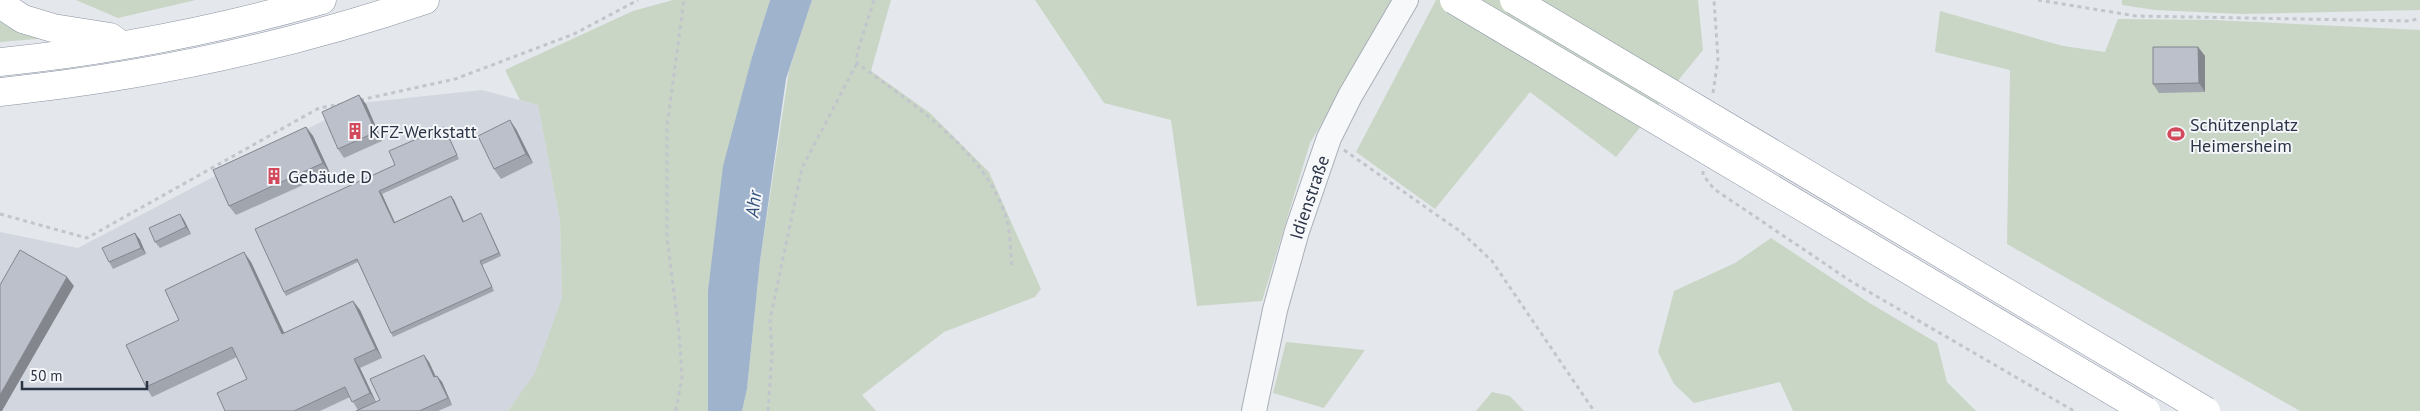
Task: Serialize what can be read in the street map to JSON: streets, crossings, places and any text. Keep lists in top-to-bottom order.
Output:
{
  "streets": {
    "street": ["Idienstraße"]
  },
  "water": ["Ahr"],
  "places": {
    "building": ["KFZ-Werkstatt", "Gebäude D"],
    "sports": ["Schützenplatz Heimersheim"]
  },
  "scale_bar": "50 m"
}
